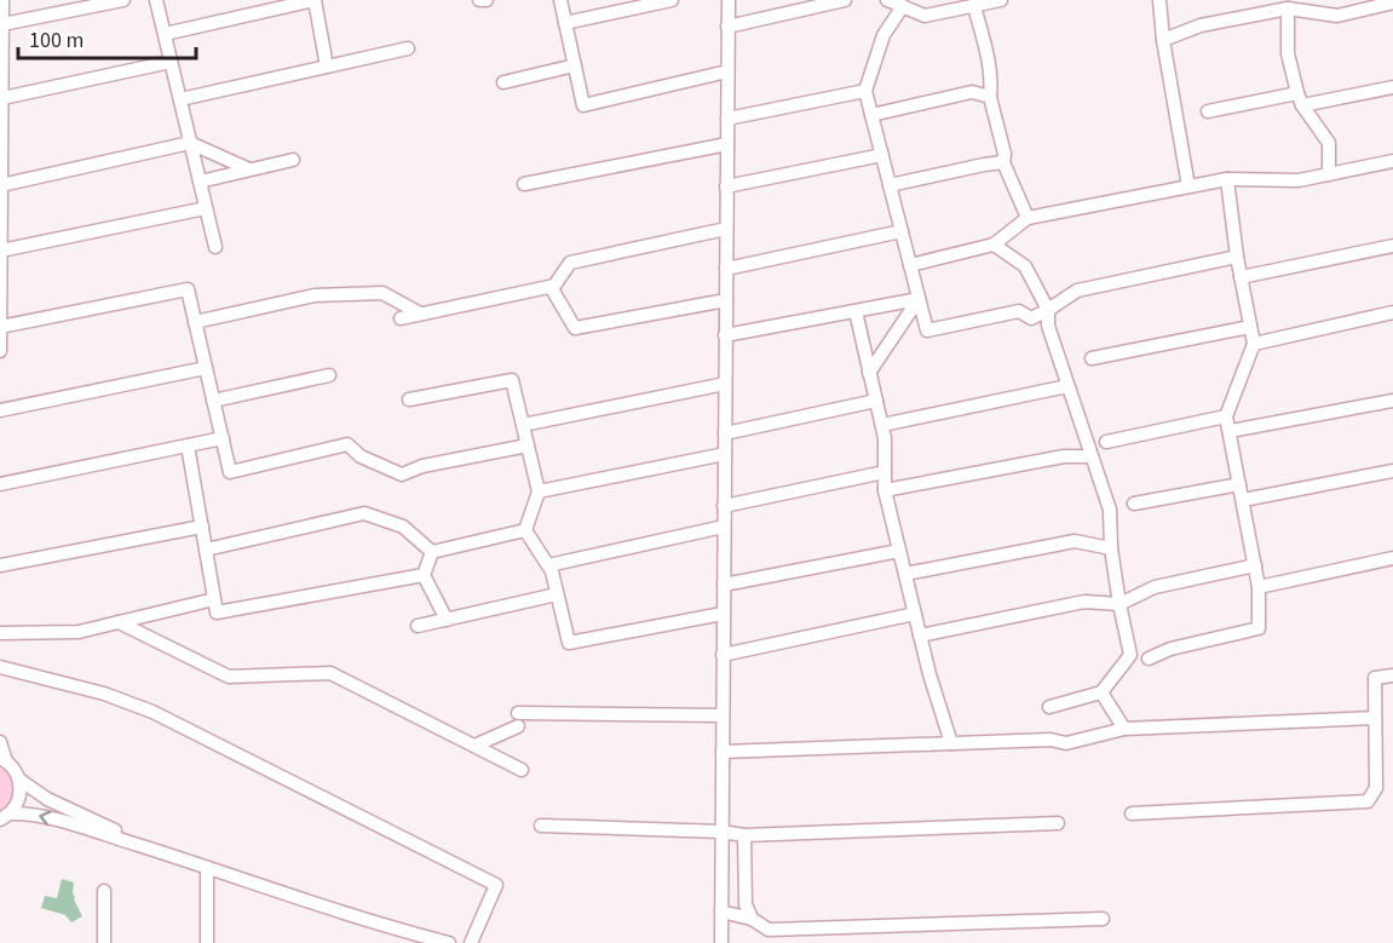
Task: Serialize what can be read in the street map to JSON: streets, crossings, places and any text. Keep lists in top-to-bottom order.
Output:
{
  "scale_bar": "100 m"
}
